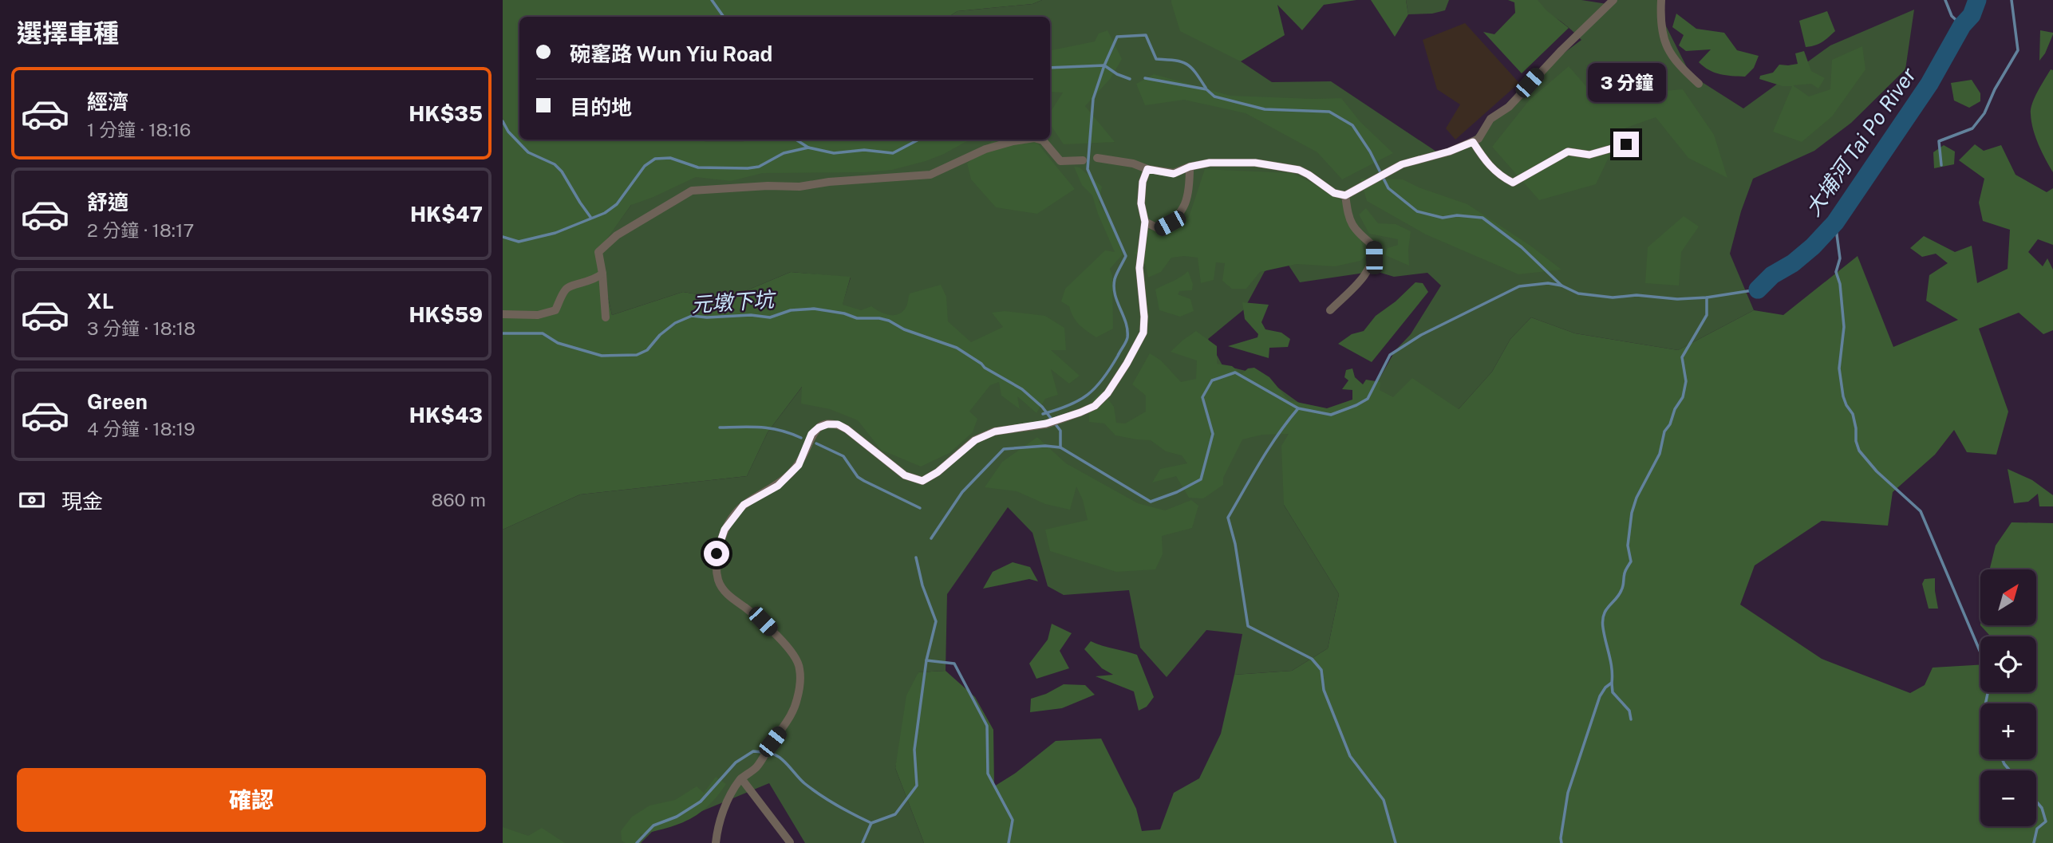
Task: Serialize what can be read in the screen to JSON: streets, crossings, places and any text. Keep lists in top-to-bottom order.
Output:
{
  "water": ["大埔河 Tai Po River", "元墩下坑"],
  "north": "top right",
  "page": {
    "heading": "選擇車種",
    "banner": ["碗窰路 Wun Yiu Road", "目的地"],
    "bubble": "3 分鐘",
    "list": [
      {
        "name": "經濟",
        "note": "1 分鐘 · 18:16",
        "value": "HK$35"
      },
      {
        "name": "舒適",
        "note": "2 分鐘 · 18:17",
        "value": "HK$47"
      },
      {
        "name": "XL",
        "note": "3 分鐘 · 18:18",
        "value": "HK$59"
      },
      {
        "name": "Green",
        "note": "4 分鐘 · 18:19",
        "value": "HK$43"
      }
    ],
    "pay": ["現金", "860 m"],
    "map_buttons": ["+", "−"],
    "buttons": "確認"
  }
}
